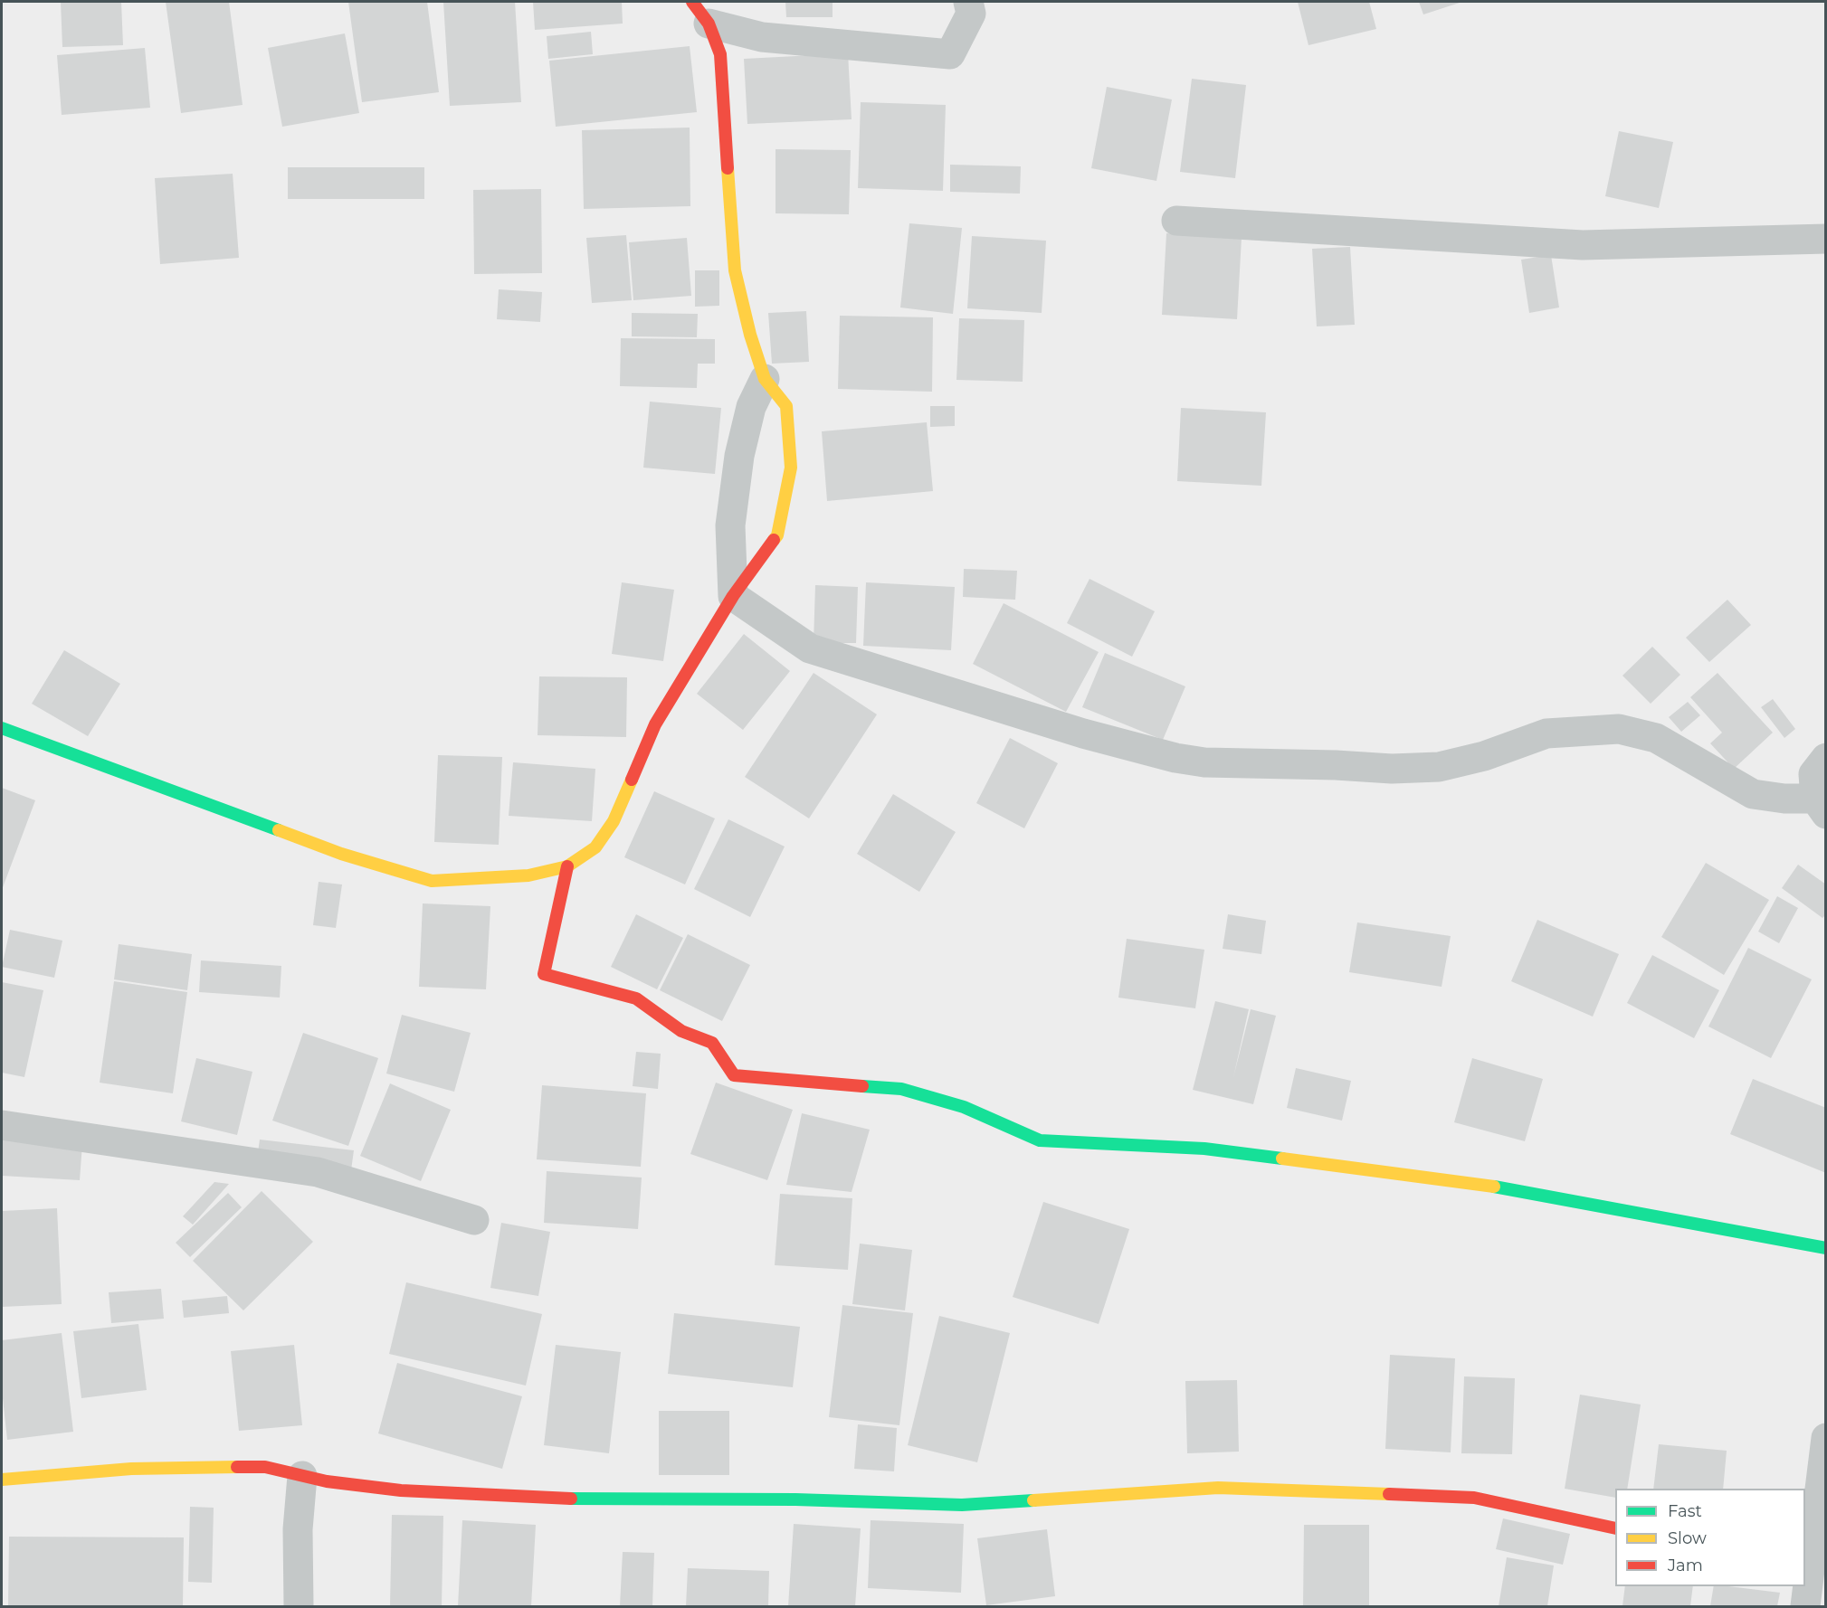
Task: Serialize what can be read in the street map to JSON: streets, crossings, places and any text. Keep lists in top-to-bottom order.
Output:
{
  "legend": ["Fast", "Slow", "Jam"]
}
